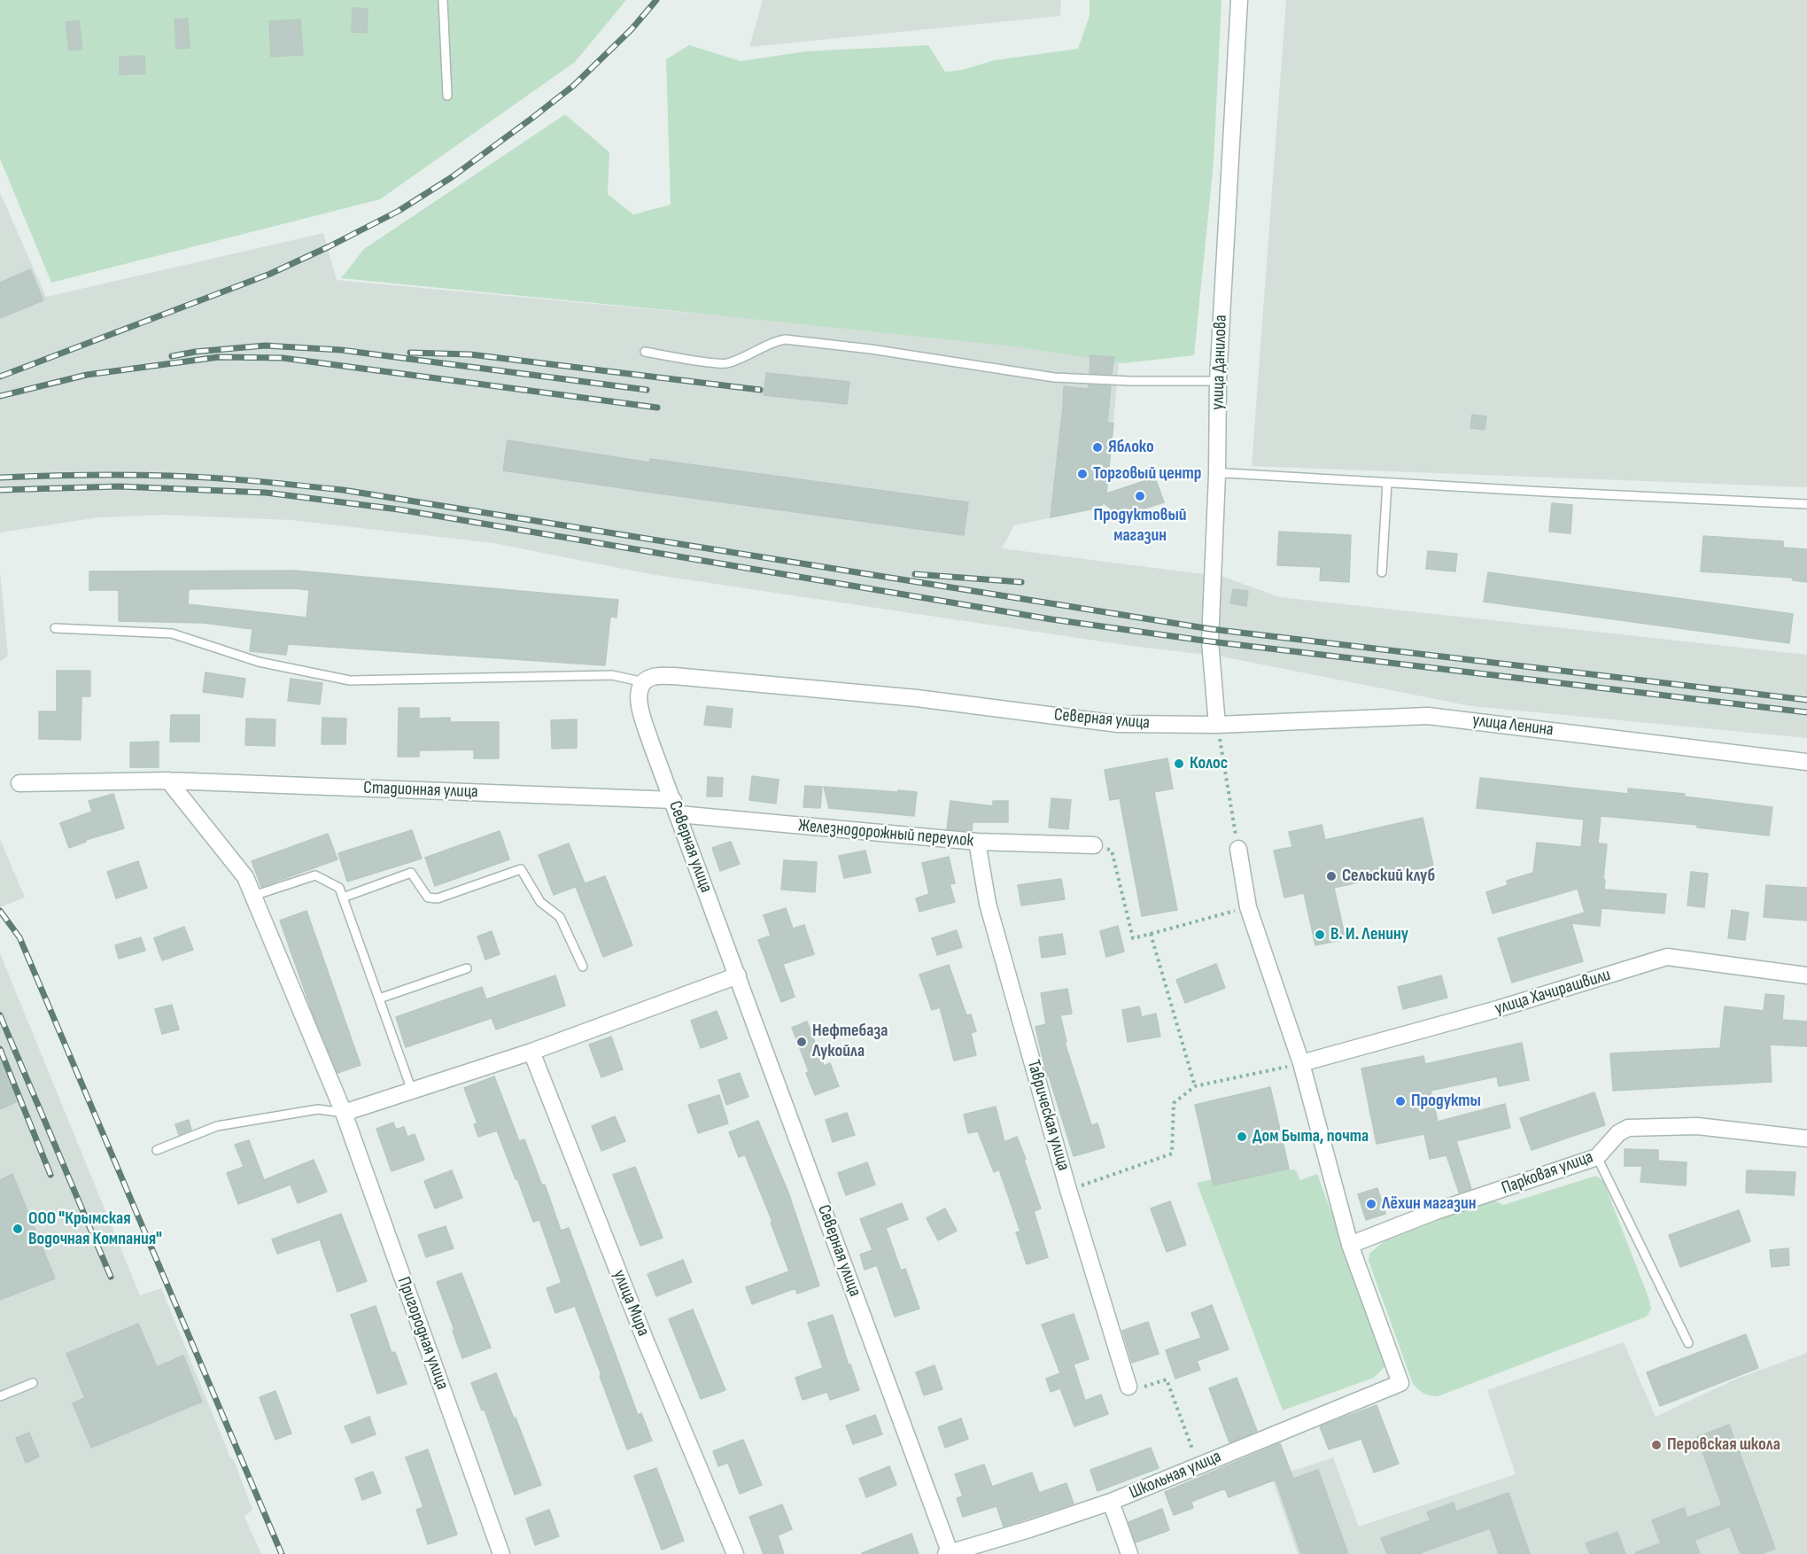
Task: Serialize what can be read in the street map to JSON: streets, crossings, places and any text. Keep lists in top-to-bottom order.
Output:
{
  "streets": {
    "street": [
      "улица Данилова",
      "Северная улица",
      "улица Ленина",
      "Стадионная улица",
      "Железнодорожный переулок",
      "улица Хачирашвили",
      "Таврическая улица",
      "Парковая улица",
      "улица Мира",
      "Пригородная улица",
      "Школьная улица"
    ]
  },
  "crossings": [
    ["улица Данилова", "Северная улица"],
    ["улица Данилова", "улица Ленина"],
    ["Северная улица", "улица Ленина"],
    ["Северная улица", "Стадионная улица"],
    ["Северная улица", "Железнодорожный переулок"],
    ["Северная улица", "Школьная улица"],
    ["Стадионная улица", "Железнодорожный переулок"],
    ["Железнодорожный переулок", "Таврическая улица"],
    ["Парковая улица", "Школьная улица"]
  ],
  "places": [
    "Яблоко",
    "Торговый центр",
    "Продуктовый магазин",
    "Колос",
    "Сельский клуб",
    "В. И. Ленину",
    "Нефтебаза Лукойла",
    "Продукты",
    "Дом Быта, почта",
    "Лёхин магазин",
    "ООО \"Крымская Водочная Компания\"",
    "Перовская школа"
  ]
}
